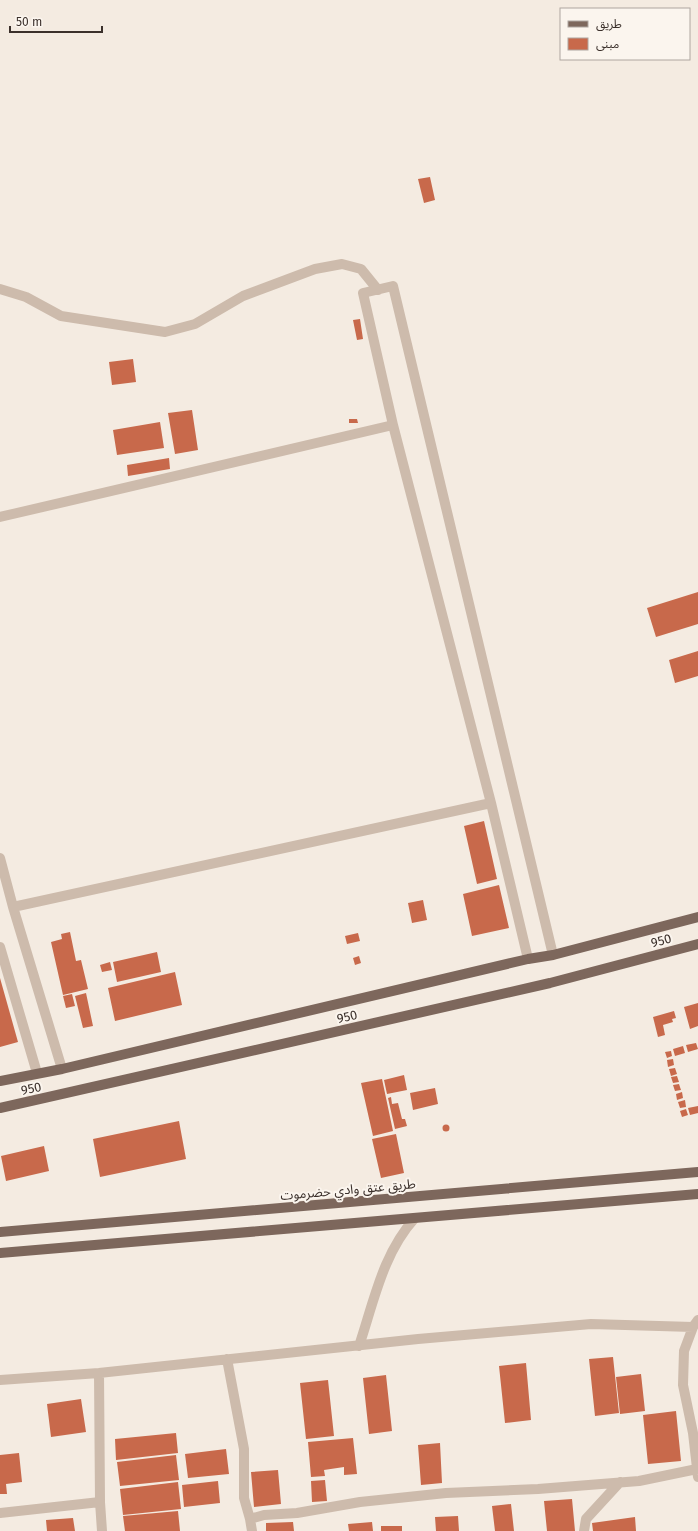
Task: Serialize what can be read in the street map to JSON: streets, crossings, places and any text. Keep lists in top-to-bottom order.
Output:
{
  "streets": {
    "main road": ["950", "طريق عتق وادي حضرموت"]
  },
  "legend": ["طريق", "مبنى"],
  "scale_bar": "50 m"
}
